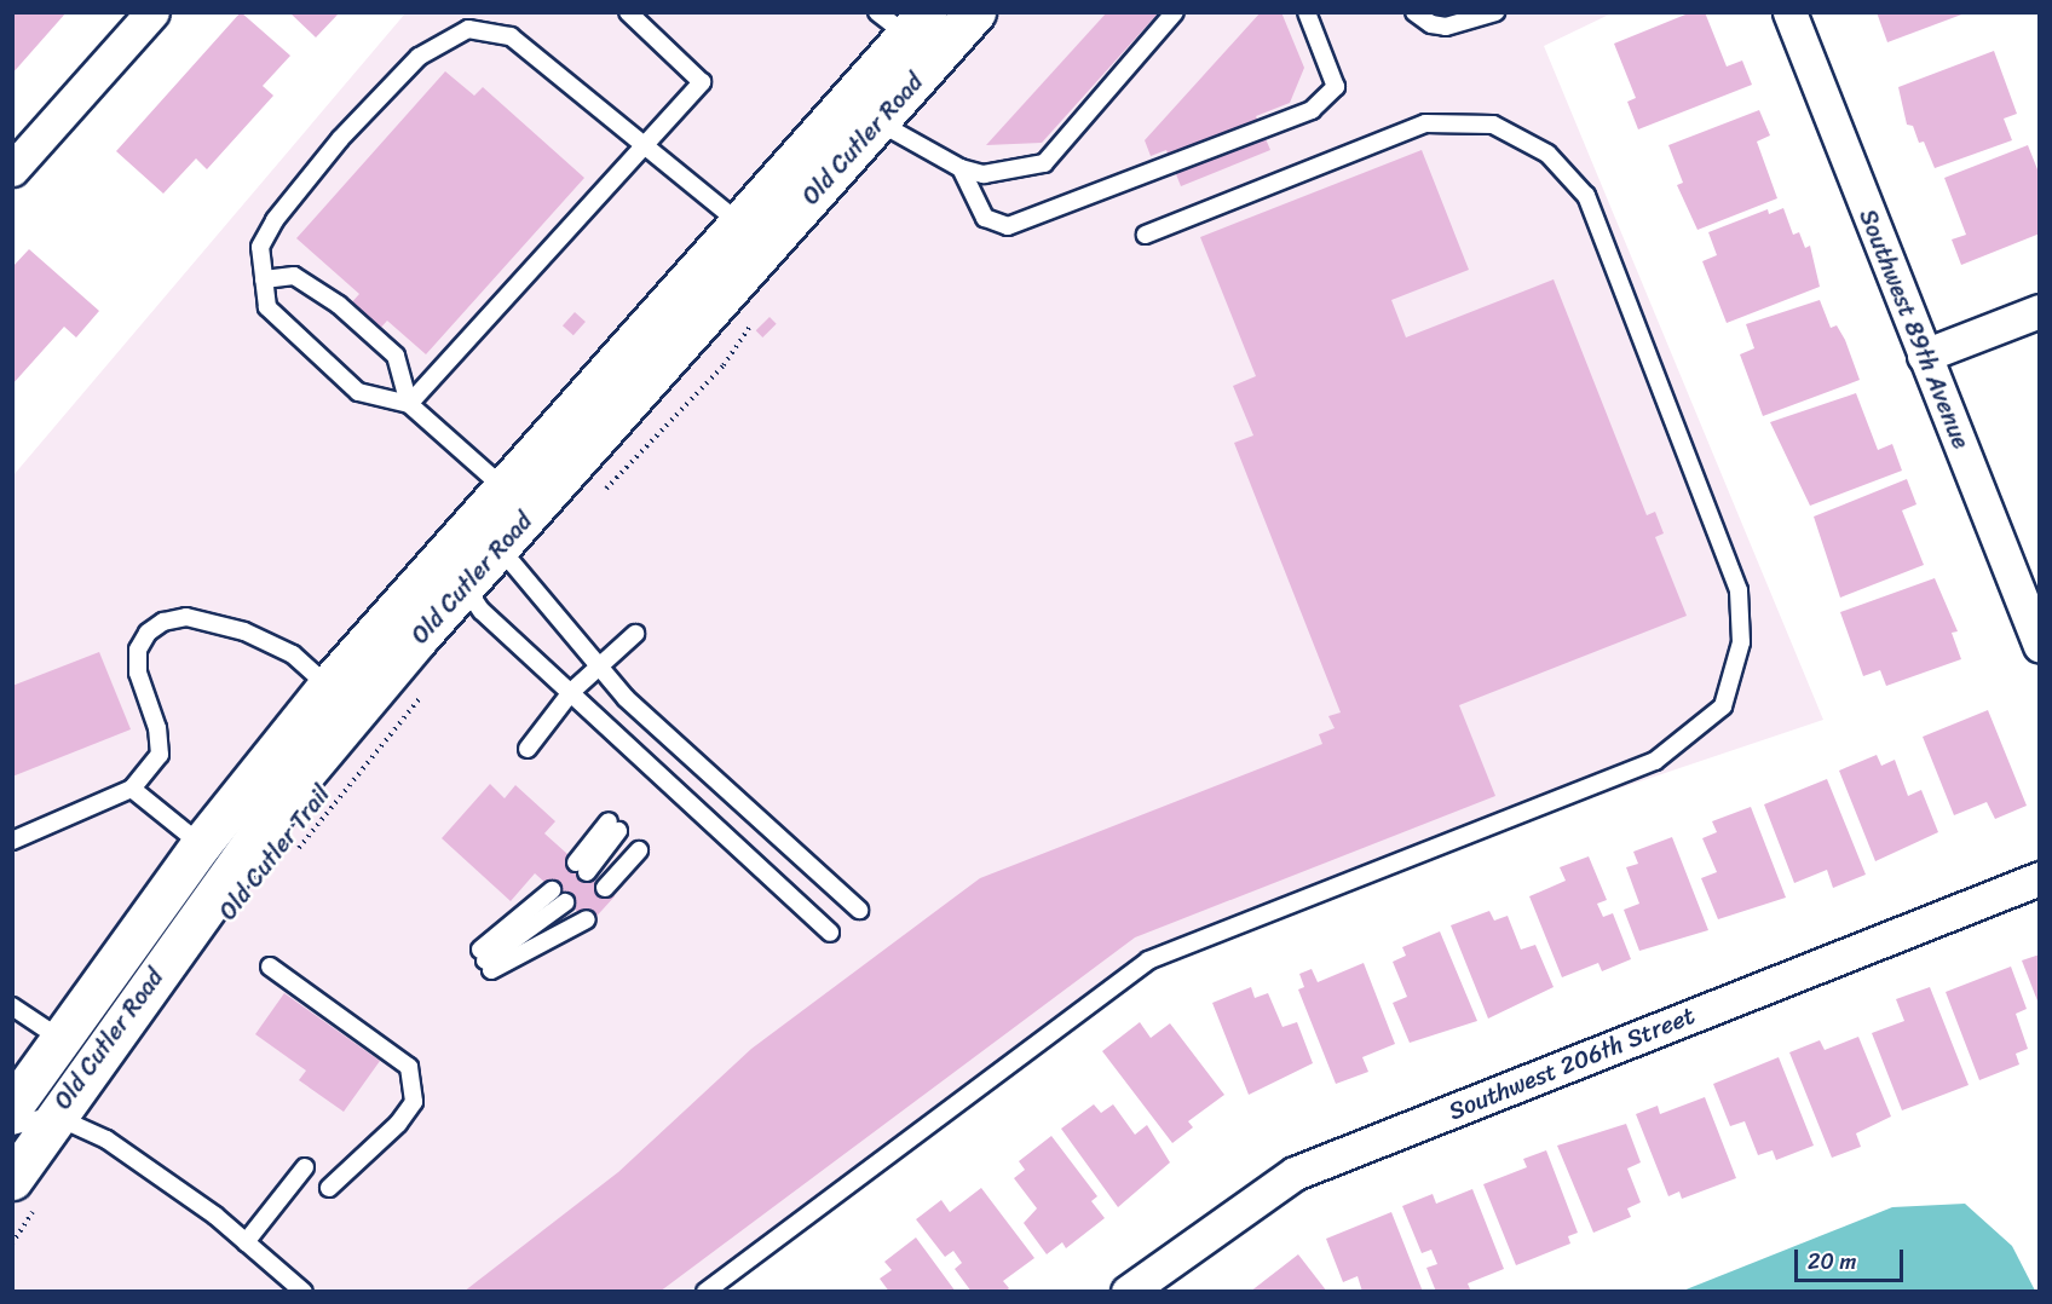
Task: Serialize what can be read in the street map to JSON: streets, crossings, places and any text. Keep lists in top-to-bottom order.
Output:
{
  "streets": {
    "main road": ["Old Cutler Road"],
    "street": ["Southwest 89th Avenue", "Southwest 206th Street"],
    "path": ["Old Cutler Trail"]
  },
  "scale_bar": "20 m"
}
